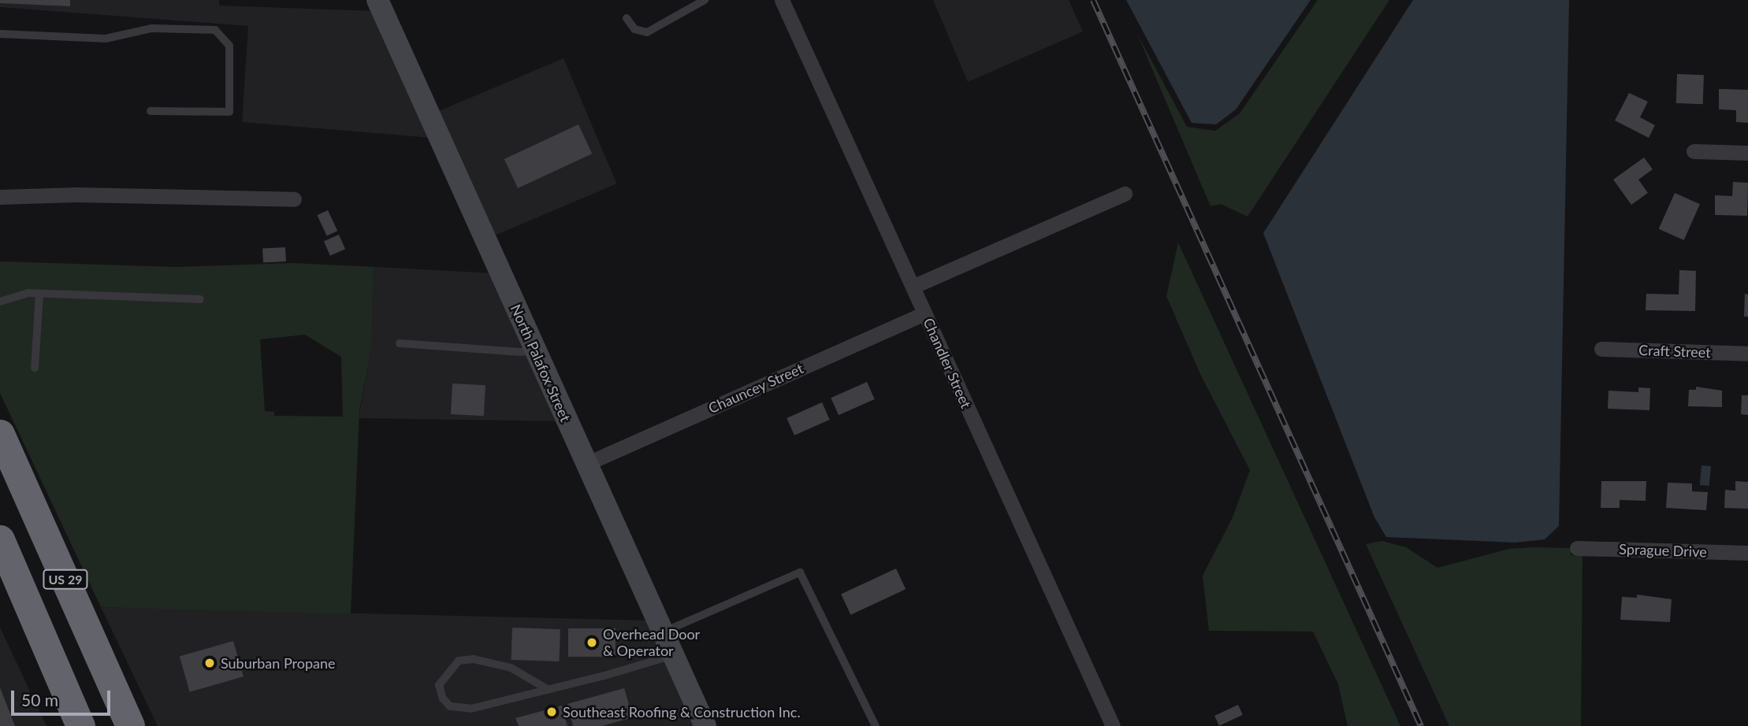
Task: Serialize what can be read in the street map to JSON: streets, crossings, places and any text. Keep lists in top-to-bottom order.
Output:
{
  "streets": {
    "highway": ["US 29"],
    "main road": ["North Palafox Street"],
    "street": [
      "Craft Street",
      "Chandler Street",
      "Chauncey Street",
      "Sprague Drive"
    ]
  },
  "crossings": [
    ["North Palafox Street", "Chauncey Street"],
    ["Chandler Street", "Chauncey Street"]
  ],
  "places": ["Overhead Door & Operator", "Suburban Propane", "Southeast Roofing & Construction Inc."],
  "scale_bar": "50 m"
}
